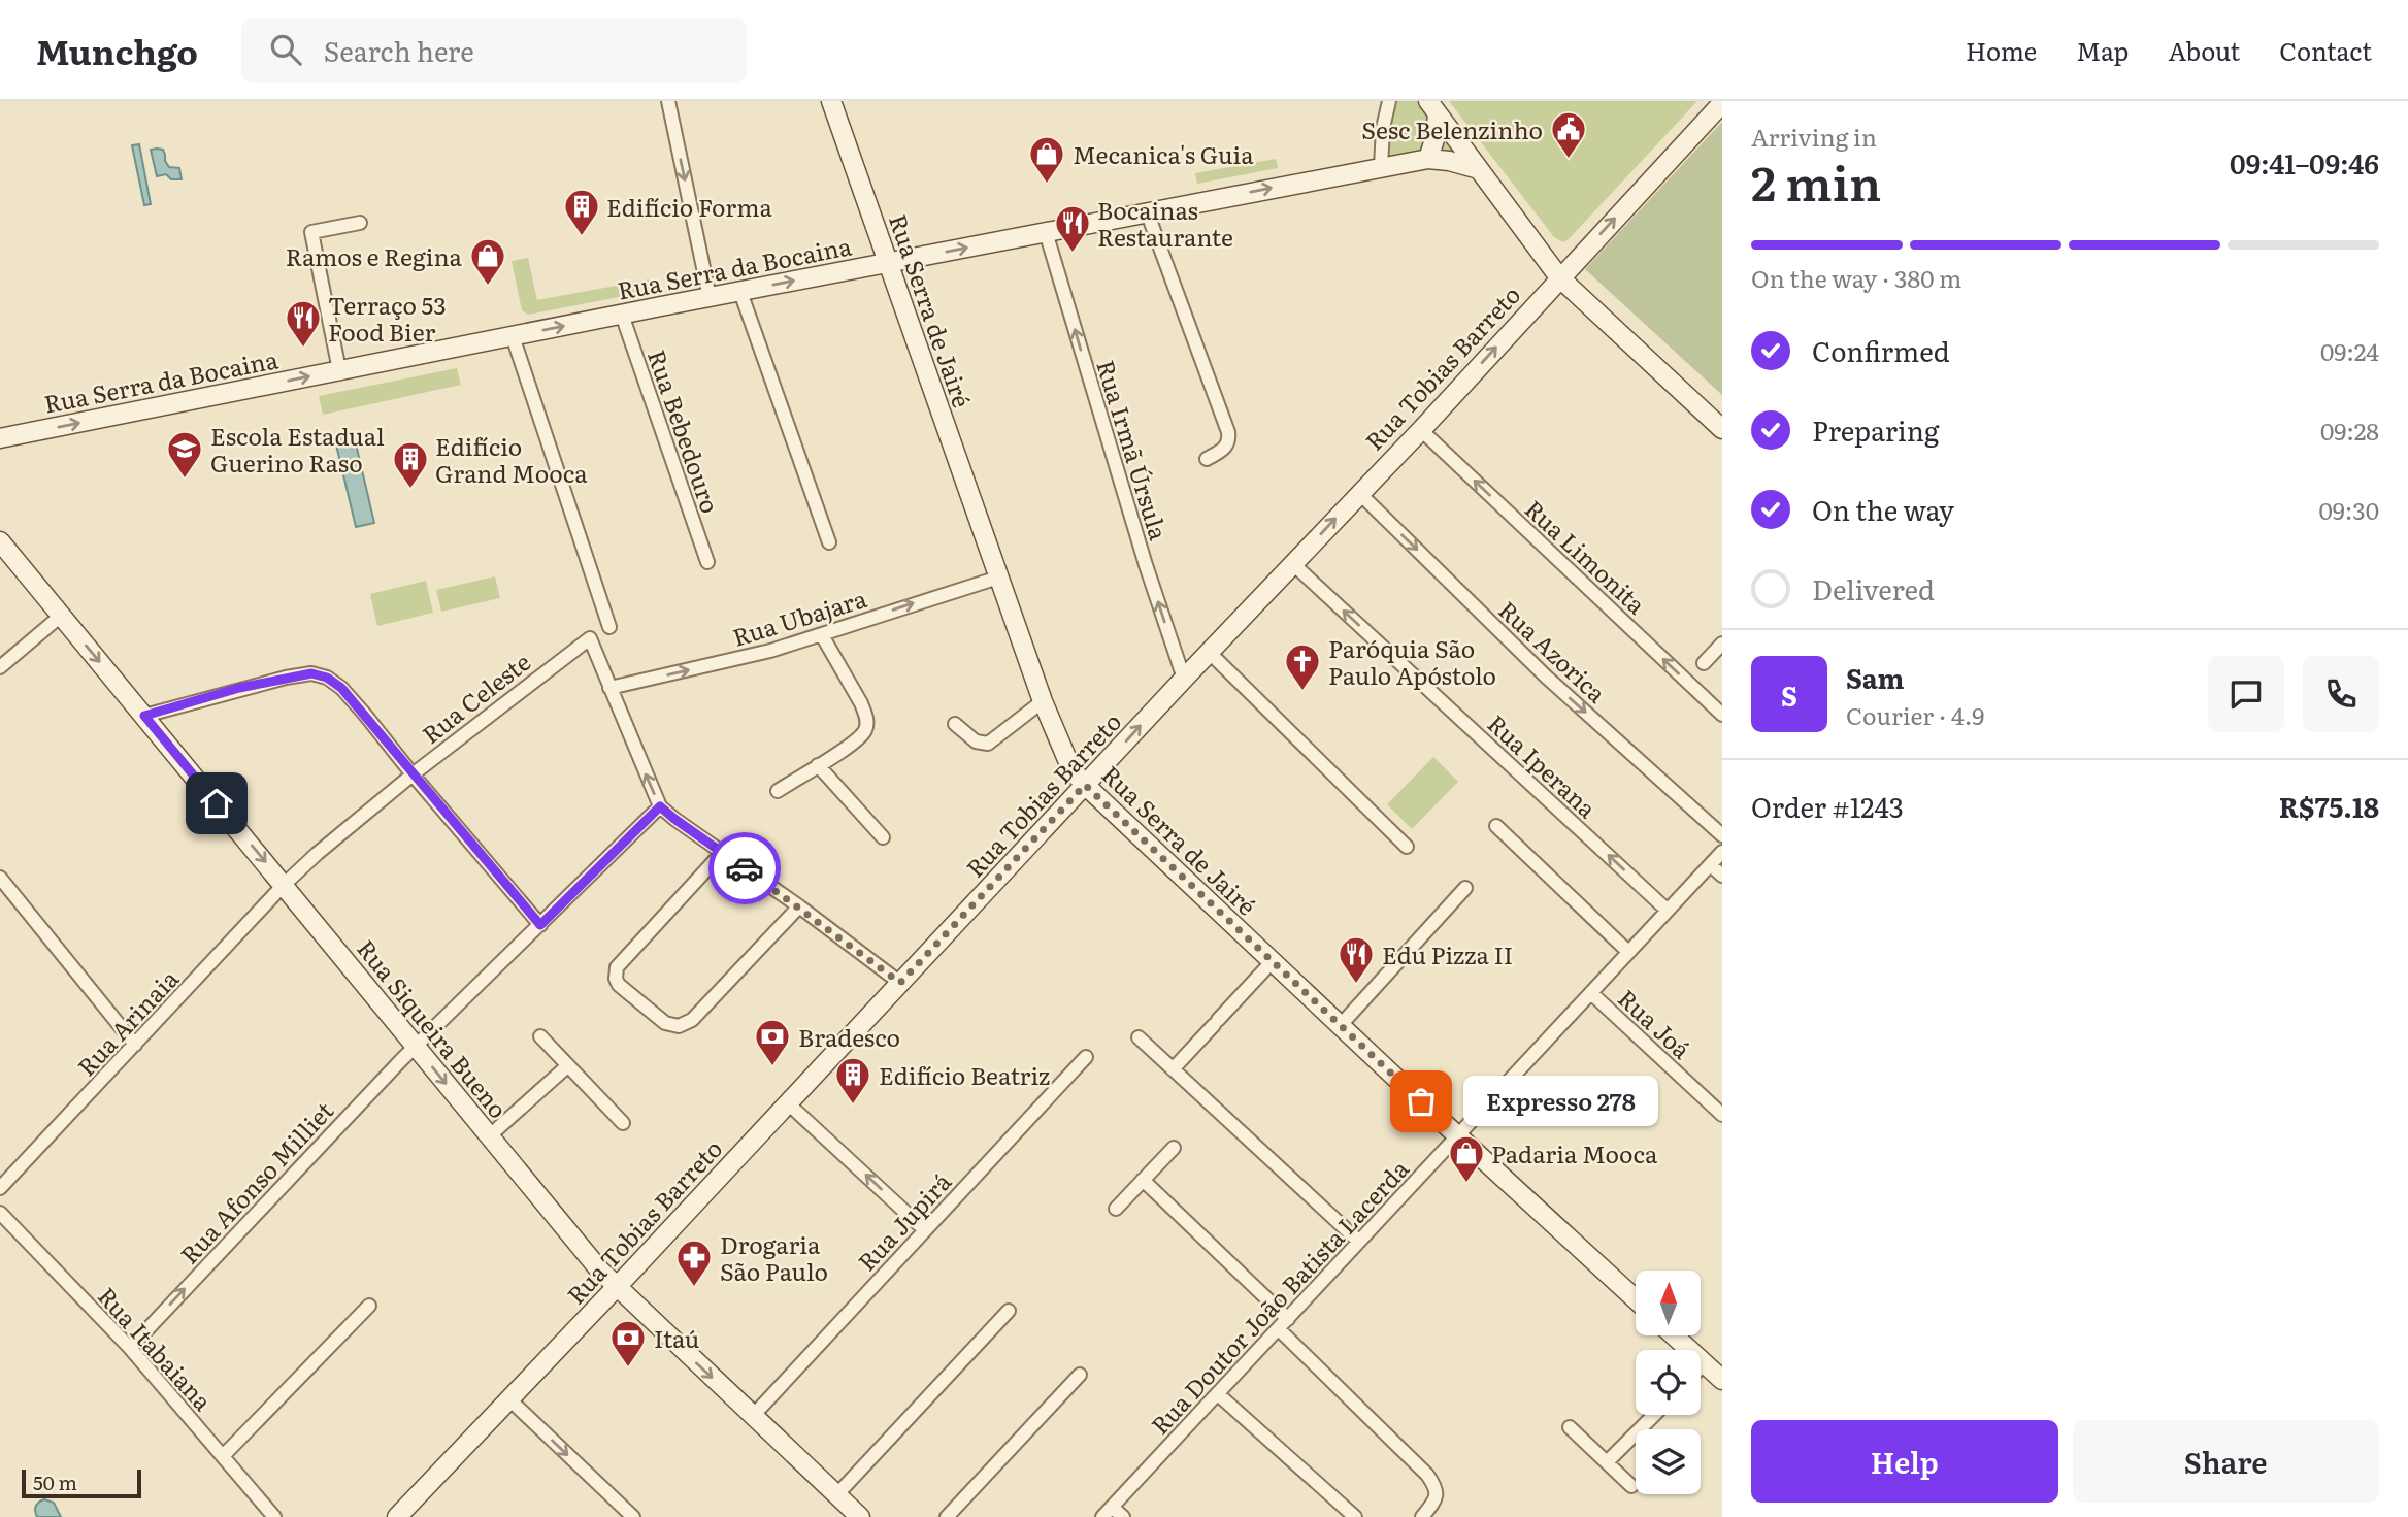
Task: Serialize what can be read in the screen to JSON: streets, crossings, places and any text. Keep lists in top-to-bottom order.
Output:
{
  "streets": {
    "main road": [
      "Rua Serra da Bocaina",
      "Rua Serra de Jairé",
      "Rua Tobias Barreto",
      "Rua Siqueira Bueno"
    ],
    "street": [
      "Rua Bebedouro",
      "Rua Irmã Úrsula",
      "Rua Limonita",
      "Rua Ubajara",
      "Rua Azorica",
      "Rua Celeste",
      "Rua Iperana",
      "Rua Arinaia",
      "Rua Joá",
      "Rua Afonso Milliet",
      "Rua Jupirá",
      "Rua Doutor João Batista Lacerda",
      "Rua Itabaiana"
    ]
  },
  "crossings": [
    ["Rua Serra da Bocaina", "Rua Serra de Jairé"],
    ["Rua Serra da Bocaina", "Rua Bebedouro"],
    ["Rua Serra da Bocaina", "Rua Irmã Úrsula"],
    ["Rua Serra de Jairé", "Rua Tobias Barreto"],
    ["Rua Serra de Jairé", "Rua Ubajara"],
    ["Rua Serra de Jairé", "Rua Doutor João Batista Lacerda"],
    ["Rua Tobias Barreto", "Rua Irmã Úrsula"],
    ["Rua Tobias Barreto", "Rua Limonita"],
    ["Rua Tobias Barreto", "Rua Azorica"],
    ["Rua Tobias Barreto", "Rua Iperana"],
    ["Rua Tobias Barreto", "Rua Siqueira Bueno"],
    ["Rua Ubajara", "Rua Celeste"],
    ["Rua Celeste", "Rua Arinaia"],
    ["Rua Celeste", "Rua Siqueira Bueno"],
    ["Rua Iperana", "Rua Doutor João Batista Lacerda"],
    ["Rua Arinaia", "Rua Siqueira Bueno"],
    ["Rua Joá", "Rua Doutor João Batista Lacerda"],
    ["Rua Siqueira Bueno", "Rua Afonso Milliet"],
    ["Rua Siqueira Bueno", "Rua Jupirá"],
    ["Rua Afonso Milliet", "Rua Itabaiana"]
  ],
  "one_way": [
    "Rua Serra da Bocaina",
    "Rua Tobias Barreto",
    "Rua Limonita",
    "Rua Ubajara",
    "Rua Azorica",
    "Rua Siqueira Bueno",
    "Rua Afonso Milliet"
  ],
  "places": {
    "public building": ["Sesc Belenzinho"],
    "shop": ["Mecanica's Guia", "Ramos e Regina", "Padaria Mooca"],
    "building": ["Edifício Forma", "Edifício Grand Mooca", "Edifício Beatriz"],
    "restaurant": ["Bocainas Restaurante", "Terraço 53 Food Bier", "Edu Pizza II"],
    "school or university": ["Escola Estadual Guerino Raso"],
    "church": ["Paróquia São Paulo Apóstolo"],
    "bank": ["Bradesco", "Itaú"],
    "other": ["Expresso 278"],
    "pharmacy": ["Drogaria São Paulo"]
  },
  "scale_bar": "50 m",
  "north": "top",
  "page": {
    "header": "Munchgo",
    "search": "Search here",
    "nav": [
      "Home",
      "Map",
      "About",
      "Contact"
    ],
    "heading": ["2 min", "Arriving in", "09:41–09:46"],
    "panel": [
      "Sam",
      "Courier · 4.9",
      "Order #1243",
      "R$75.18"
    ],
    "bar": "On the way · 380 m",
    "list": [
      ["Confirmed", "09:24"],
      ["Preparing", "09:28"],
      ["On the way", "09:30"],
      "Delivered"
    ],
    "round": "S",
    "bubble": "Expresso 278",
    "buttons": ["Help", "Share"],
    "scale": "50 m"
  }
}
